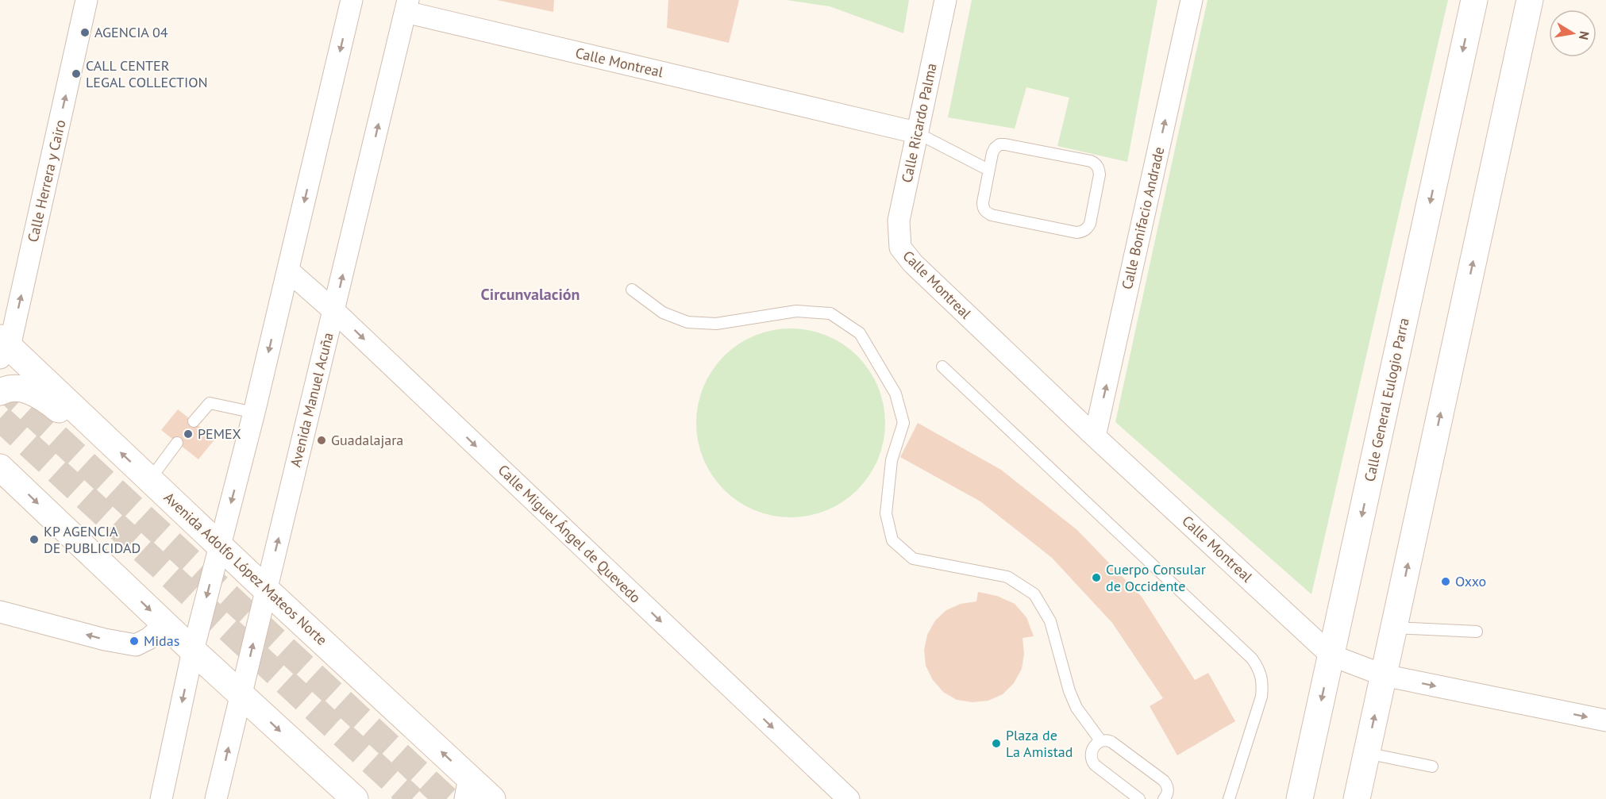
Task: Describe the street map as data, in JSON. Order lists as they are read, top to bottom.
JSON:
{
  "streets": {
    "street": [
      "Calle Montreal",
      "Calle Ricardo Palma",
      "Calle Herrera y Cairo",
      "Calle Bonifacio Andrade",
      "Avenida Manuel Acuña",
      "Calle General Eulogio Parra",
      "Calle Miguel Ángel de Quevedo",
      "Avenida Adolfo López Mateos Norte"
    ]
  },
  "crossings": [
    ["Calle Montreal", "Calle Ricardo Palma"],
    ["Calle Montreal", "Calle Bonifacio Andrade"],
    ["Calle Montreal", "Avenida Manuel Acuña"],
    ["Calle Montreal", "Calle General Eulogio Parra"],
    ["Calle Herrera y Cairo", "Avenida Adolfo López Mateos Norte"],
    ["Avenida Manuel Acuña", "Calle Miguel Ángel de Quevedo"],
    ["Avenida Manuel Acuña", "Avenida Adolfo López Mateos Norte"]
  ],
  "one_way": ["Calle Herrera y Cairo", "Calle Bonifacio Andrade", "Calle Miguel Ángel de Quevedo"],
  "districts": ["Circunvalación"],
  "places": [
    "AGENCIA 04",
    "CALL CENTER LEGAL COLLECTION",
    "PEMEX",
    "Guadalajara",
    "KP AGENCIA DE PUBLICIDAD",
    "Cuerpo Consular de Occidente",
    "Oxxo",
    "Midas",
    "Plaza de La Amistad"
  ],
  "north": "right"
}
